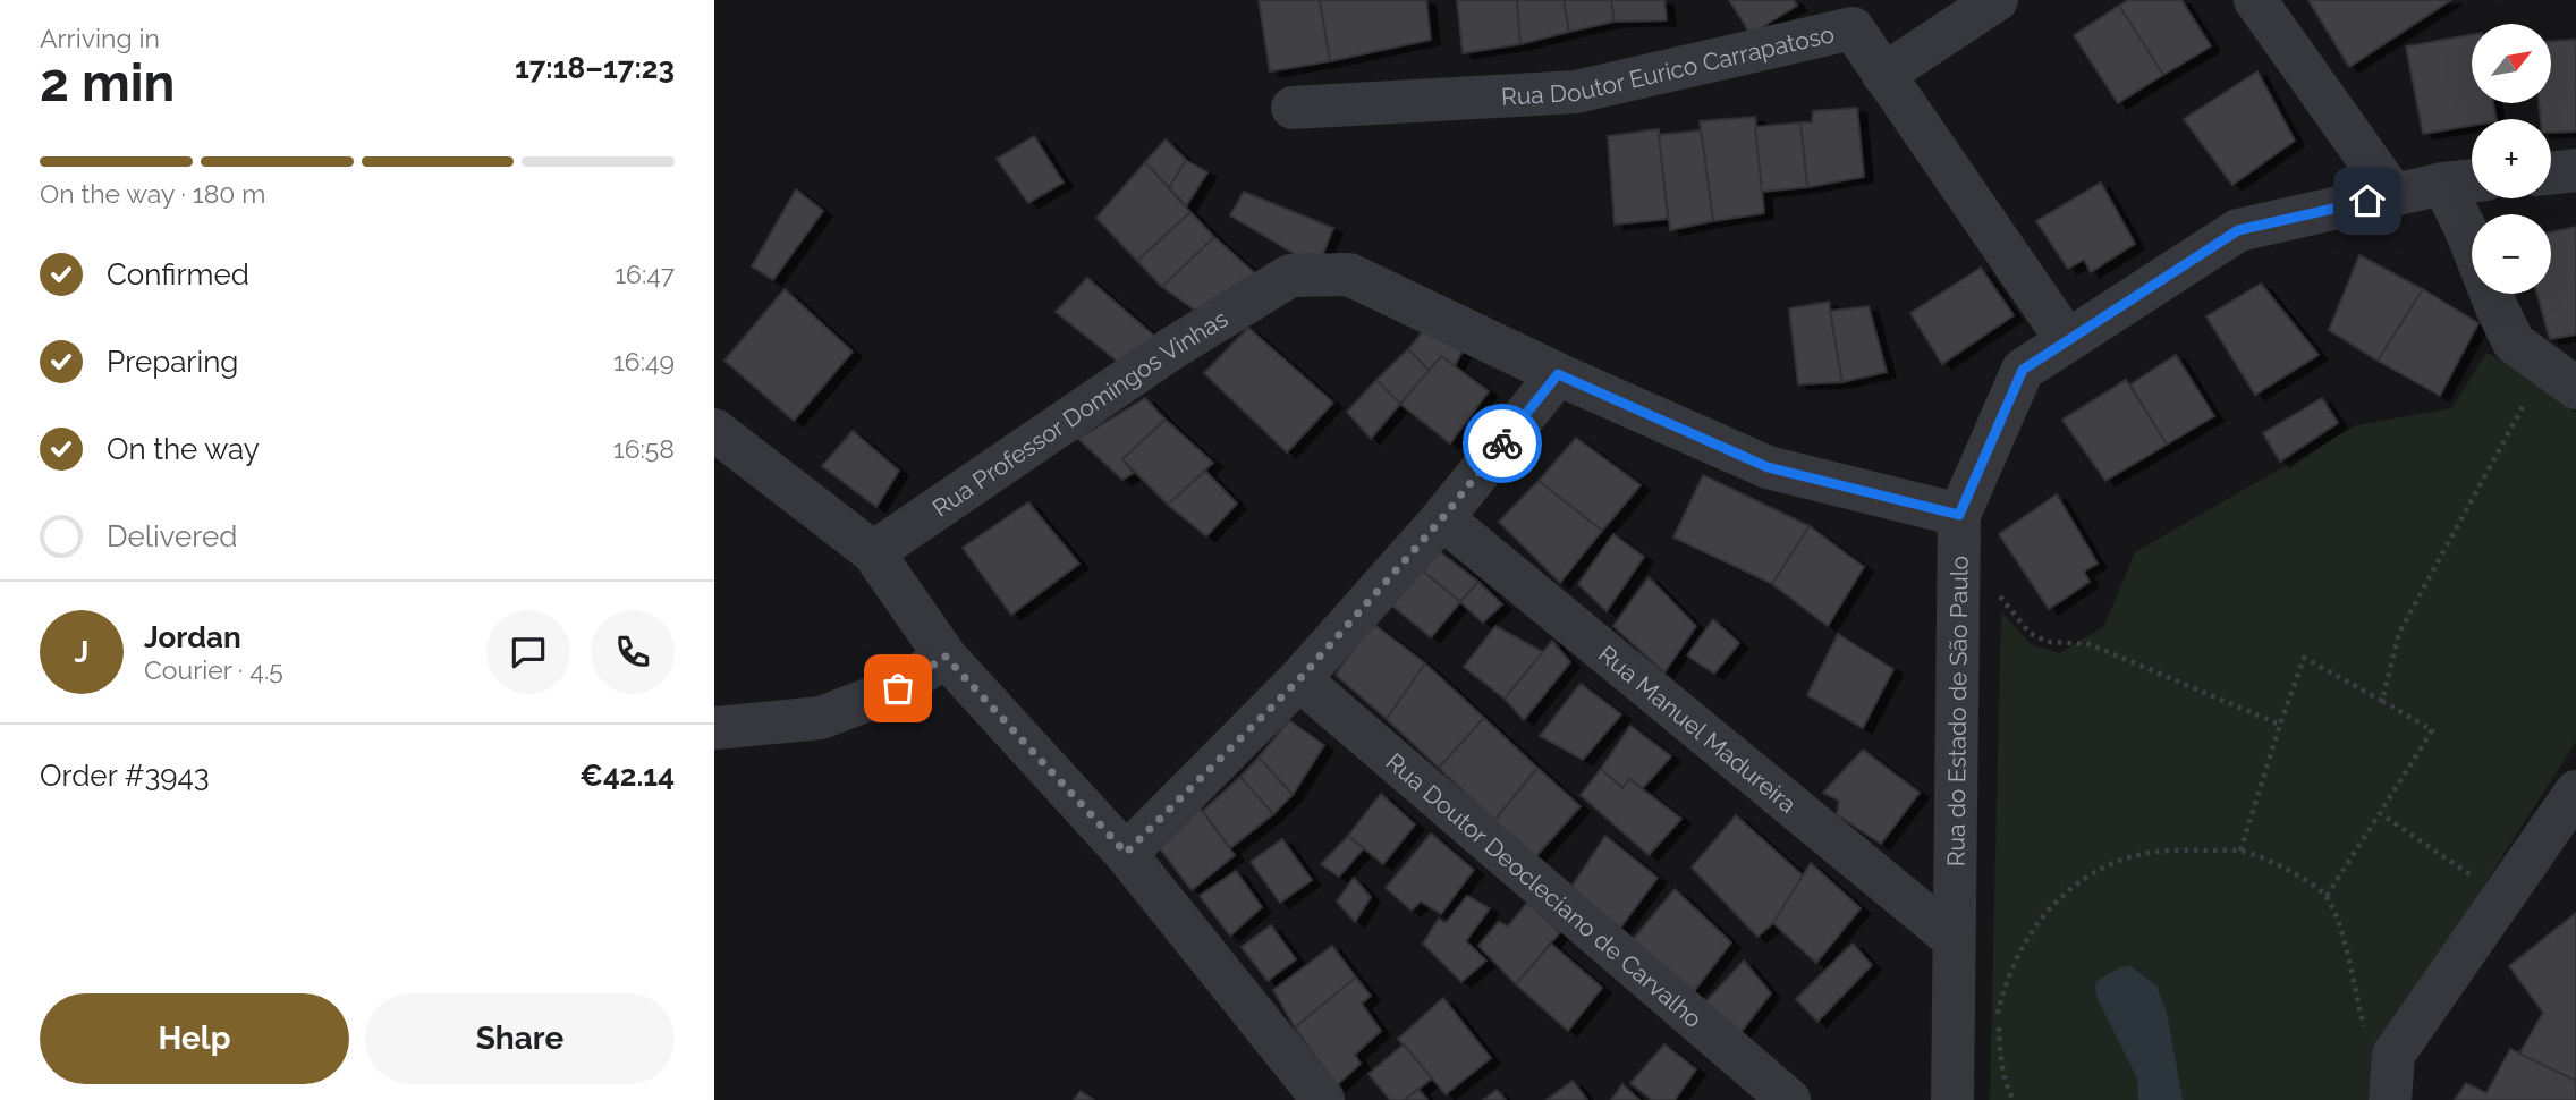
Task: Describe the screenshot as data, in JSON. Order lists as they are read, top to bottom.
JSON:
{
  "streets": {
    "street": [
      "Rua Doutor Eurico Carrapatoso",
      "Rua Professor Domingos Vinhas",
      "Rua do Estado de São Paulo",
      "Rua Manuel Madureira",
      "Rua Doutor Deocleciano de Carvalho"
    ]
  },
  "crossings": [
    ["Rua do Estado de São Paulo", "Rua Manuel Madureira"]
  ],
  "north": "top right",
  "page": {
    "heading": ["2 min", "Arriving in", "17:18–17:23"],
    "panel": [
      "Jordan",
      "Courier · 4.5",
      "Order #3943",
      "€42.14"
    ],
    "map_buttons": ["+", "−"],
    "bar": "On the way · 180 m",
    "list": [
      ["Confirmed", "16:47"],
      ["Preparing", "16:49"],
      ["On the way", "16:58"],
      "Delivered"
    ],
    "round": "J",
    "buttons": ["Help", "Share"]
  }
}
